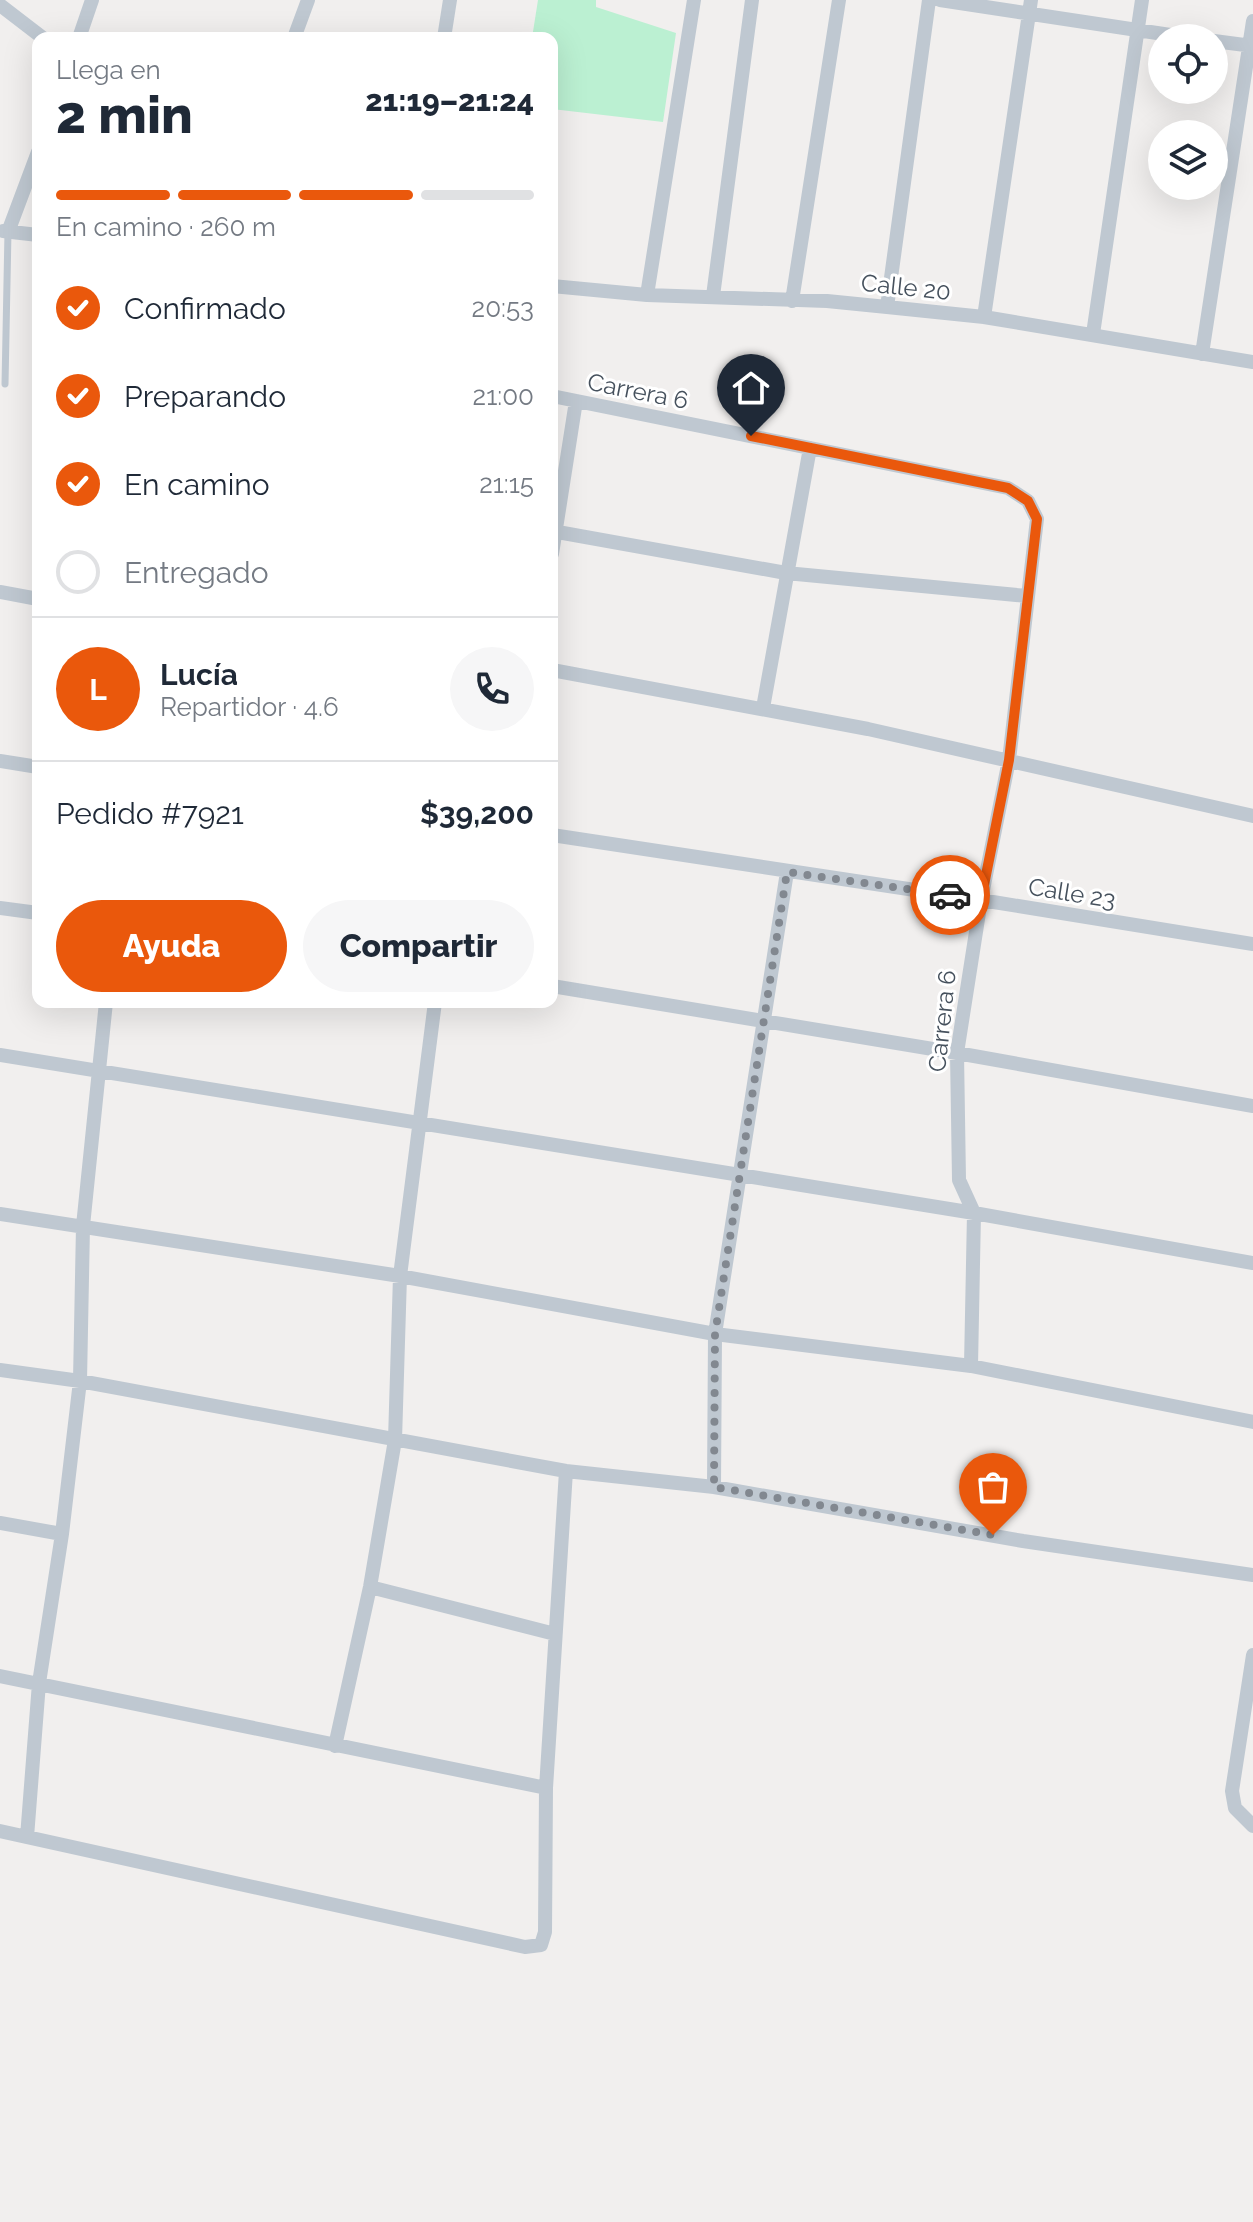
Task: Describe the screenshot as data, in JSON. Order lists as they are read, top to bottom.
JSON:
{
  "streets": {
    "street": ["Calle 20", "Carrera 6", "Calle 23"]
  },
  "crossings": [
    ["Carrera 6", "Calle 23"]
  ],
  "page": {
    "heading": ["2 min", "Llega en", "21:19–21:24"],
    "panel": [
      "Lucía",
      "Repartidor · 4.6",
      "Pedido #7921",
      "$39,200"
    ],
    "bar": "En camino · 260 m",
    "list": [
      ["Confirmado", "20:53"],
      ["Preparando", "21:00"],
      ["En camino", "21:15"],
      "Entregado"
    ],
    "round": "L",
    "buttons": ["Ayuda", "Compartir"]
  }
}
